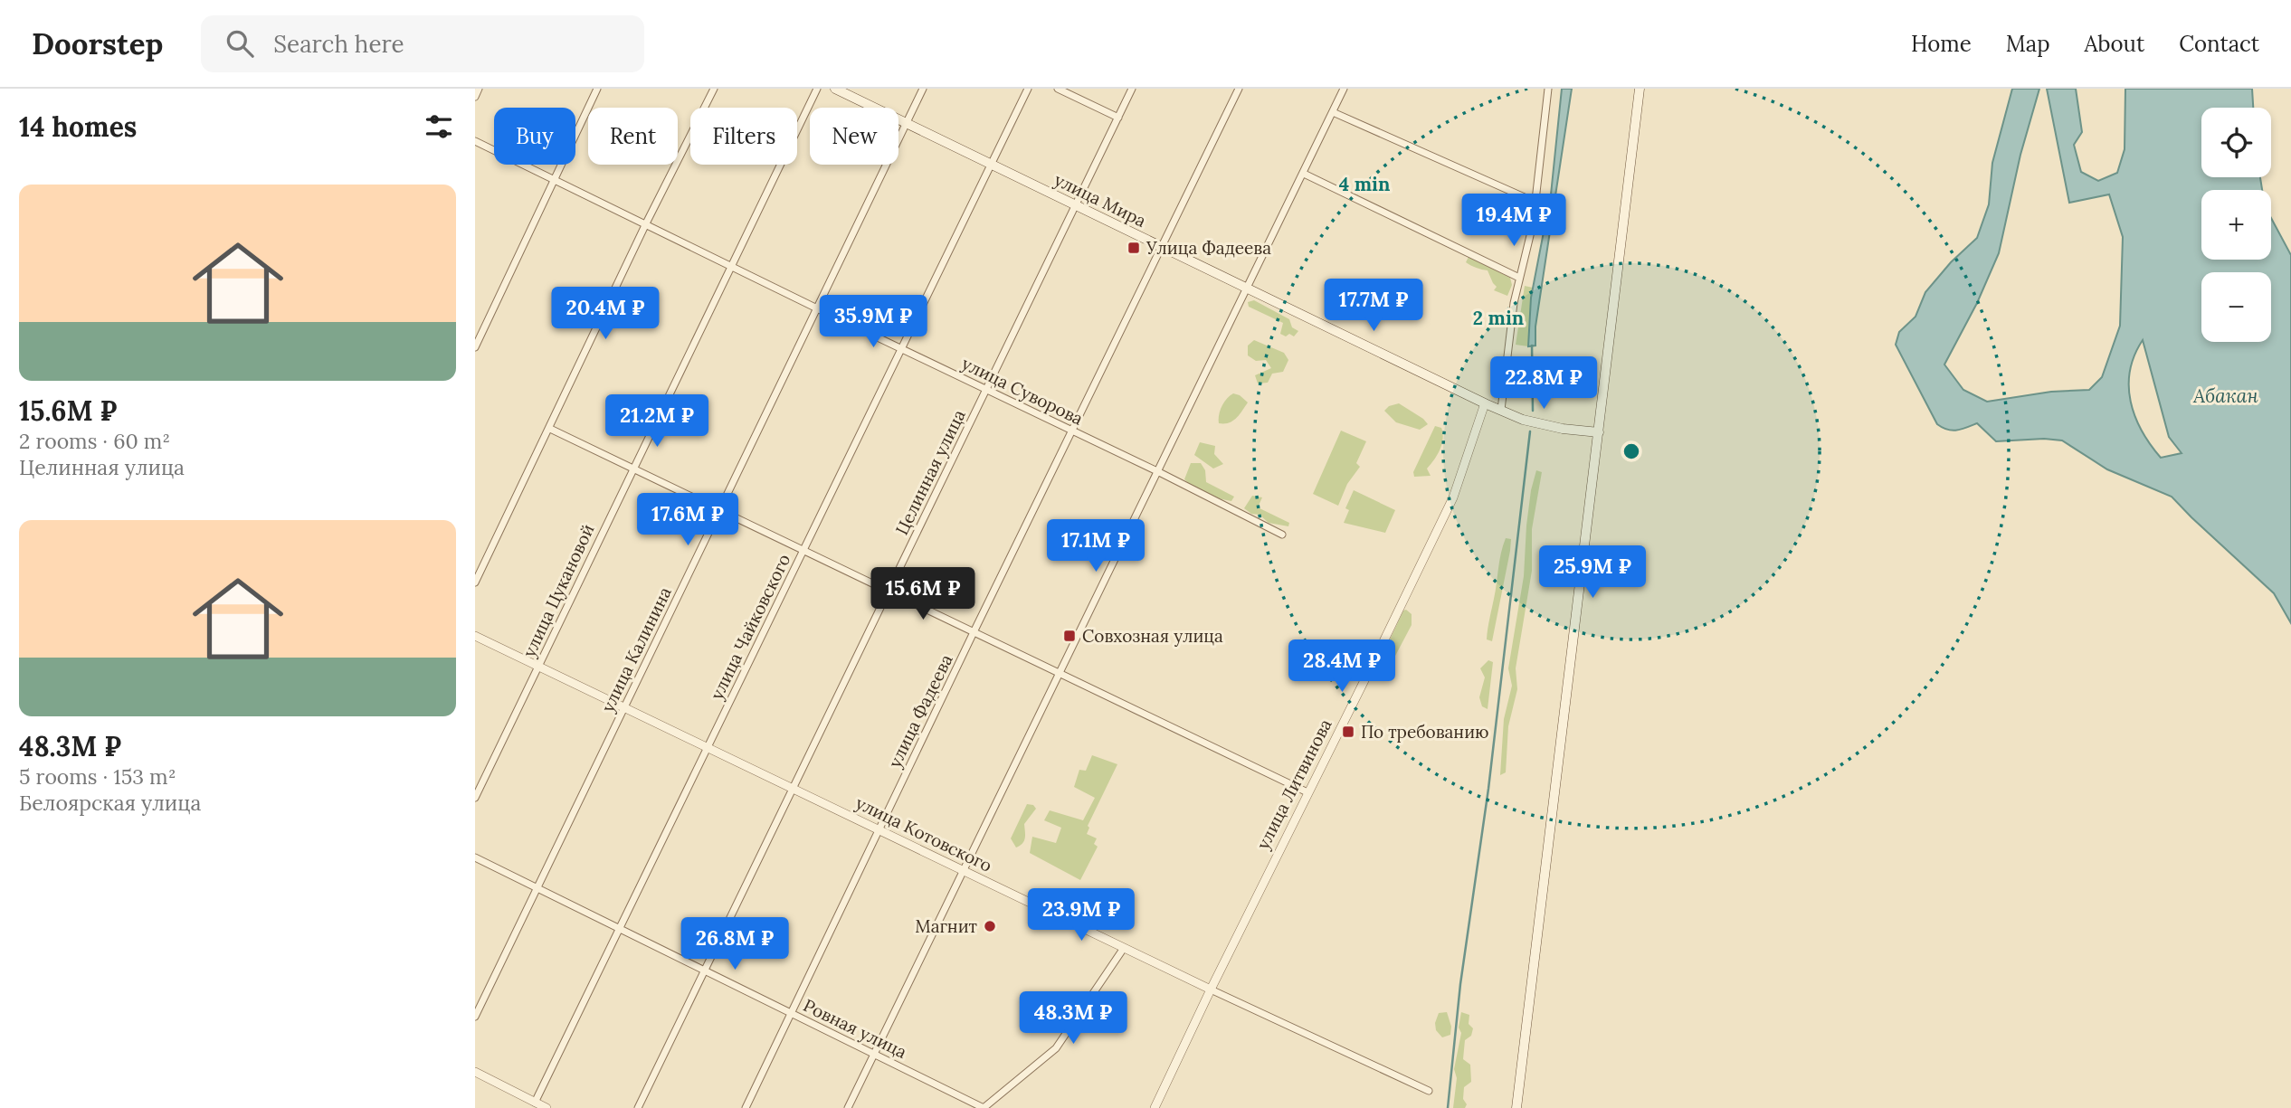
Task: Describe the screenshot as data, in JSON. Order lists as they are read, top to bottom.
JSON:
{
  "streets": {
    "main road": ["улица Мира"],
    "street": [
      "улица Суворова",
      "Целинная улица",
      "улица Цукановой",
      "улица Чайковского",
      "улица Калинина",
      "улица Фадеева",
      "улица Литвинова",
      "улица Котовского",
      "Ровная улица"
    ]
  },
  "crossings": [
    ["улица Мира", "Целинная улица"],
    ["улица Мира", "улица Чайковского"],
    ["улица Мира", "улица Калинина"],
    ["улица Мира", "улица Фадеева"],
    ["улица Мира", "улица Литвинова"],
    ["улица Суворова", "Целинная улица"],
    ["улица Суворова", "улица Цукановой"],
    ["улица Суворова", "улица Чайковского"],
    ["улица Суворова", "улица Калинина"],
    ["улица Суворова", "улица Фадеева"],
    ["Целинная улица", "улица Котовского"],
    ["Целинная улица", "Ровная улица"],
    ["улица Цукановой", "улица Котовского"],
    ["улица Чайковского", "улица Котовского"],
    ["улица Чайковского", "Ровная улица"],
    ["улица Калинина", "улица Котовского"],
    ["улица Калинина", "Ровная улица"],
    ["улица Фадеева", "улица Котовского"],
    ["улица Фадеева", "Ровная улица"],
    ["улица Литвинова", "улица Котовского"]
  ],
  "water": ["Абакан"],
  "places": {
    "transit": ["Улица Фадеева", "Совхозная улица", "По требованию"],
    "other": ["Магнит"]
  },
  "page": {
    "header": "Doorstep",
    "search": "Search here",
    "nav": [
      "Home",
      "Map",
      "About",
      "Contact"
    ],
    "heading": "14 homes",
    "map_buttons": ["+", "−"],
    "chip": [
      "Buy",
      "Rent",
      "Filters",
      "New"
    ],
    "list": [
      {
        "name": "15.6M ₽",
        "note": "2 rooms · 60 m² · Целинная улица"
      },
      {
        "name": "48.3M ₽",
        "note": "5 rooms · 153 m² · Белоярская улица"
      }
    ],
    "price": [
      "19.4M ₽",
      "17.7M ₽",
      "20.4M ₽",
      "35.9M ₽",
      "22.8M ₽",
      "21.2M ₽",
      "17.6M ₽",
      "17.1M ₽",
      "25.9M ₽",
      "15.6M ₽",
      "28.4M ₽",
      "23.9M ₽",
      "26.8M ₽",
      "48.3M ₽"
    ]
  },
  "rings": ["4 min", "2 min"]
}
